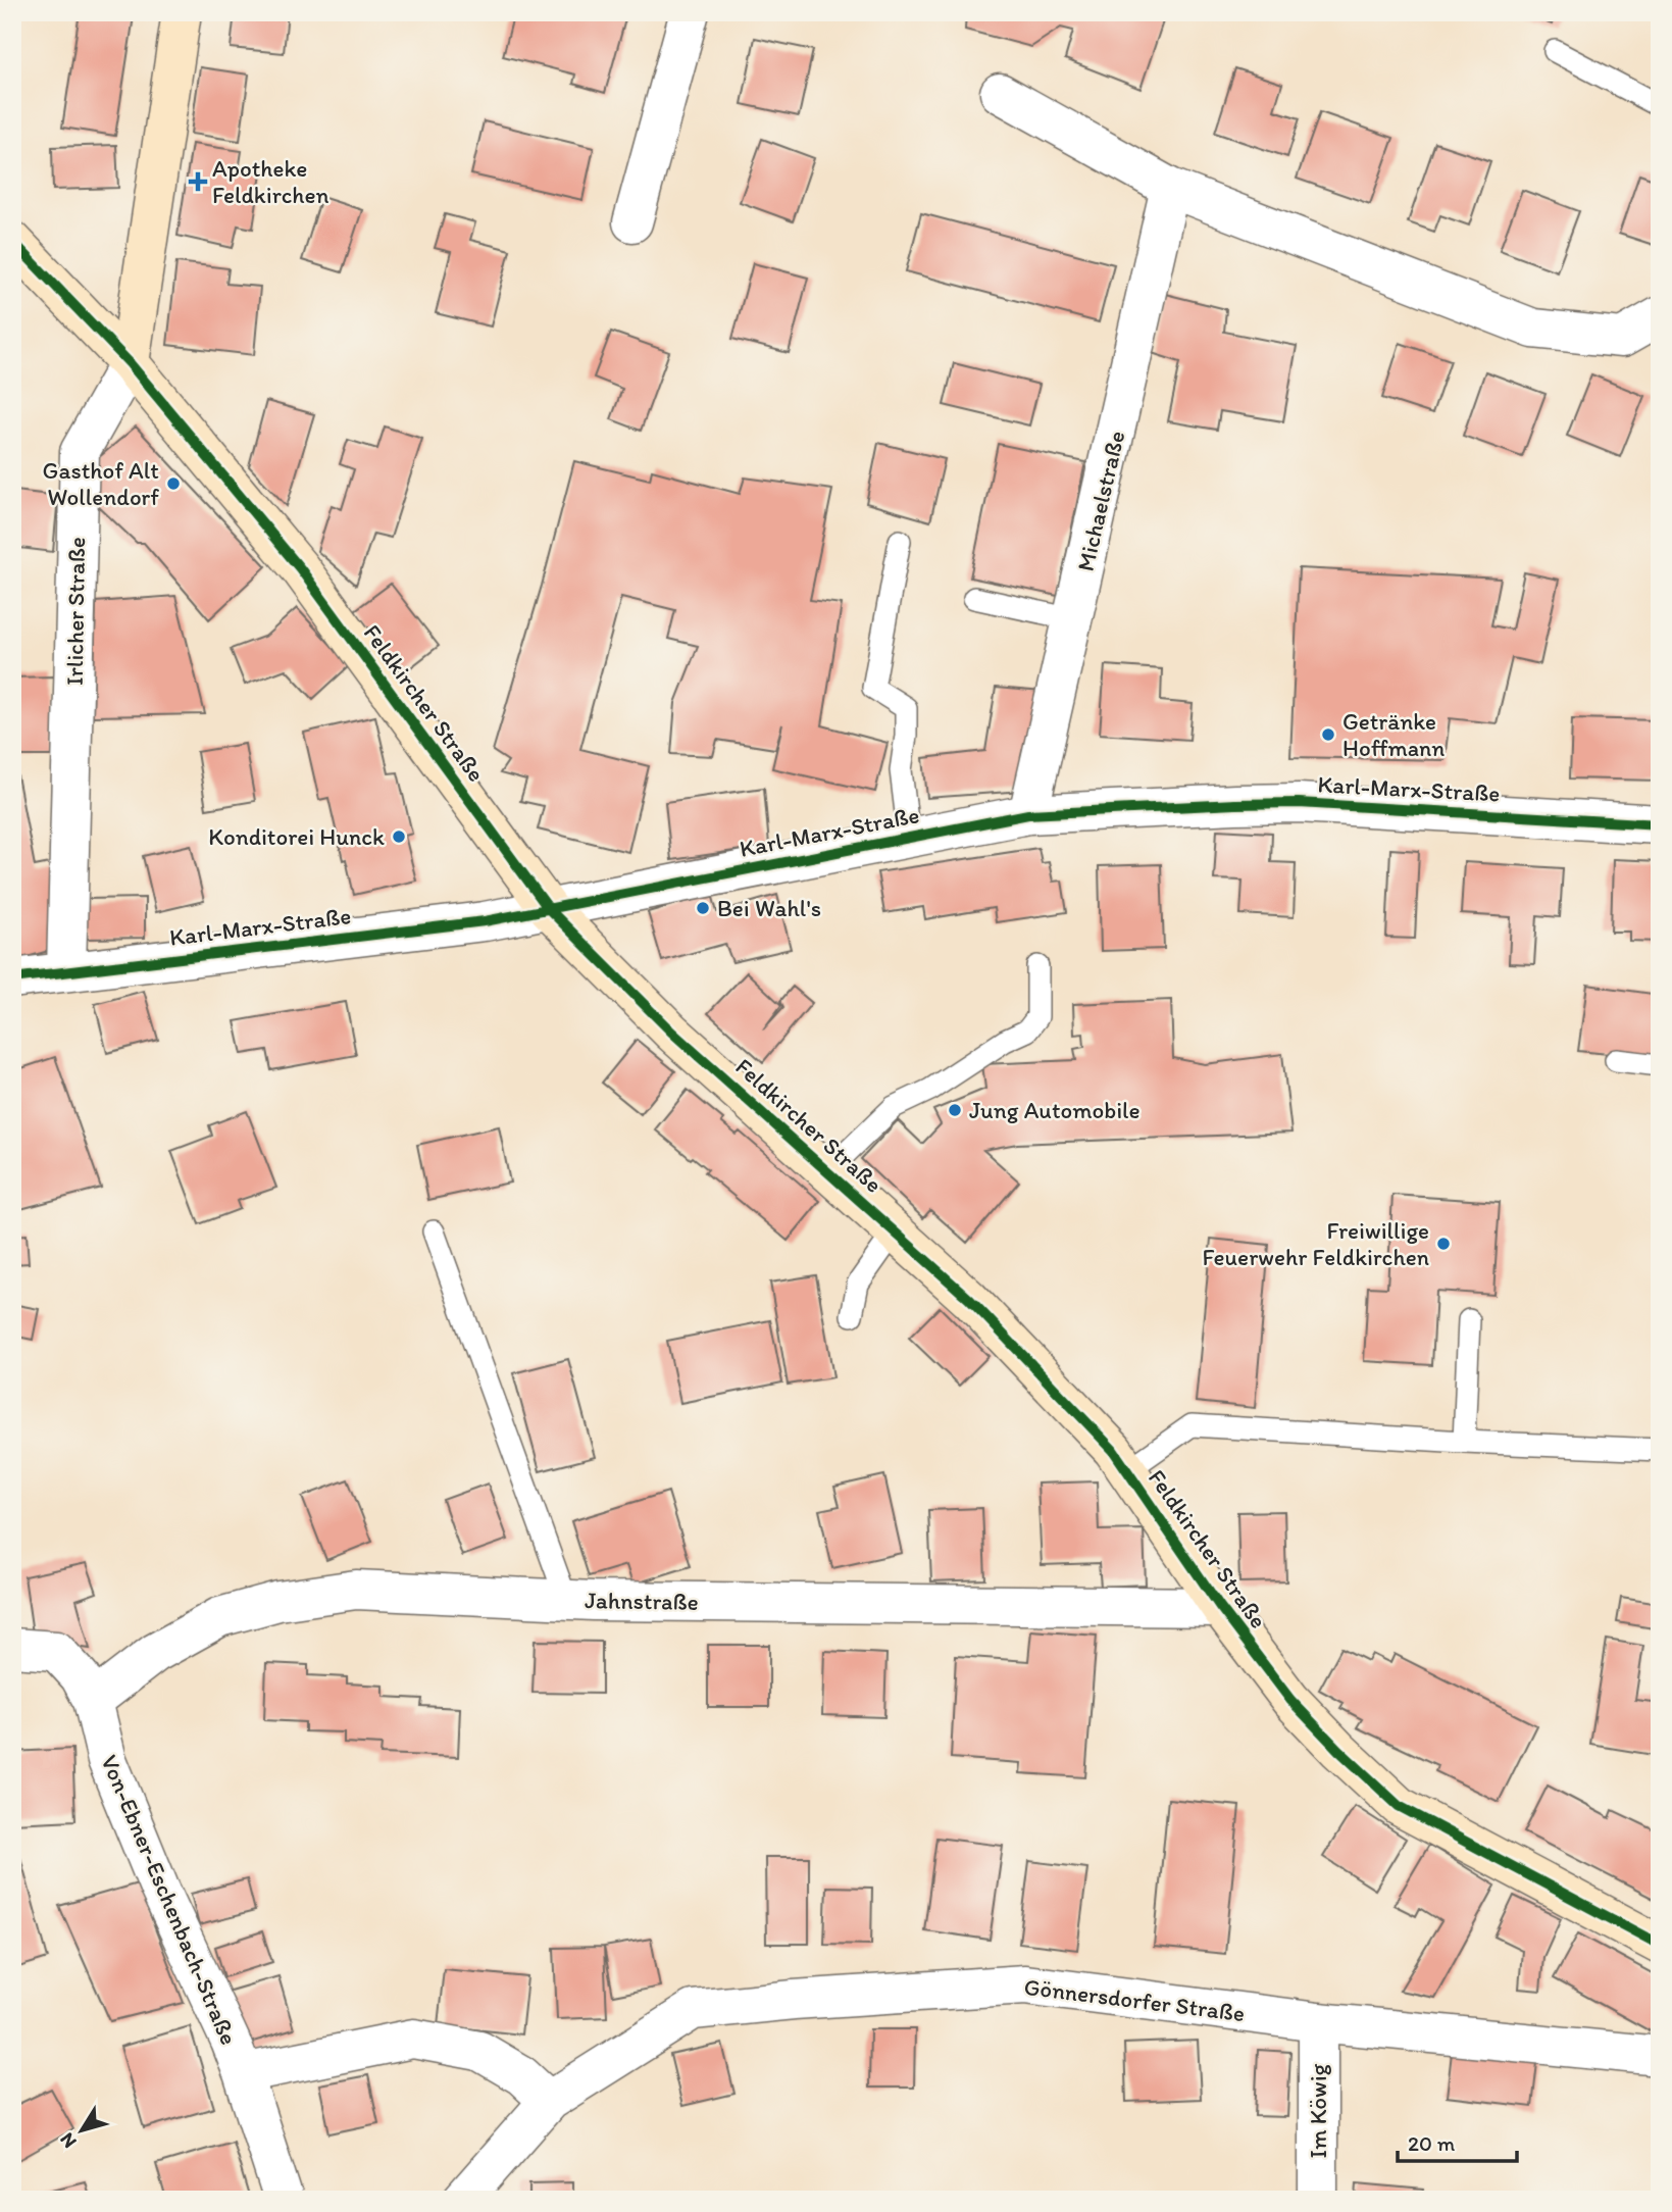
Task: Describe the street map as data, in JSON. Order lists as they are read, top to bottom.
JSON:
{
  "streets": {
    "street": [
      "Michaelstraße",
      "Irlicher Straße",
      "Feldkircher Straße",
      "Karl-Marx-Straße",
      "Jahnstraße",
      "Von-Ebner-Eschenbach-Straße",
      "Gönnersdorfer Straße",
      "Im Köwig"
    ]
  },
  "crossings": [
    ["Michaelstraße", "Karl-Marx-Straße"],
    ["Irlicher Straße", "Feldkircher Straße"],
    ["Irlicher Straße", "Karl-Marx-Straße"],
    ["Feldkircher Straße", "Karl-Marx-Straße"],
    ["Feldkircher Straße", "Jahnstraße"],
    ["Jahnstraße", "Von-Ebner-Eschenbach-Straße"],
    ["Gönnersdorfer Straße", "Im Köwig"]
  ],
  "places": {
    "health": ["Apotheke Feldkirchen"],
    "other": [
      "Gasthof Alt Wollendorf",
      "Getränke Hoffmann",
      "Konditorei Hunck",
      "Bei Wahl's",
      "Jung Automobile",
      "Freiwillige Feuerwehr Feldkirchen"
    ]
  },
  "scale_bar": "20 m",
  "north": "bottom left"
}
